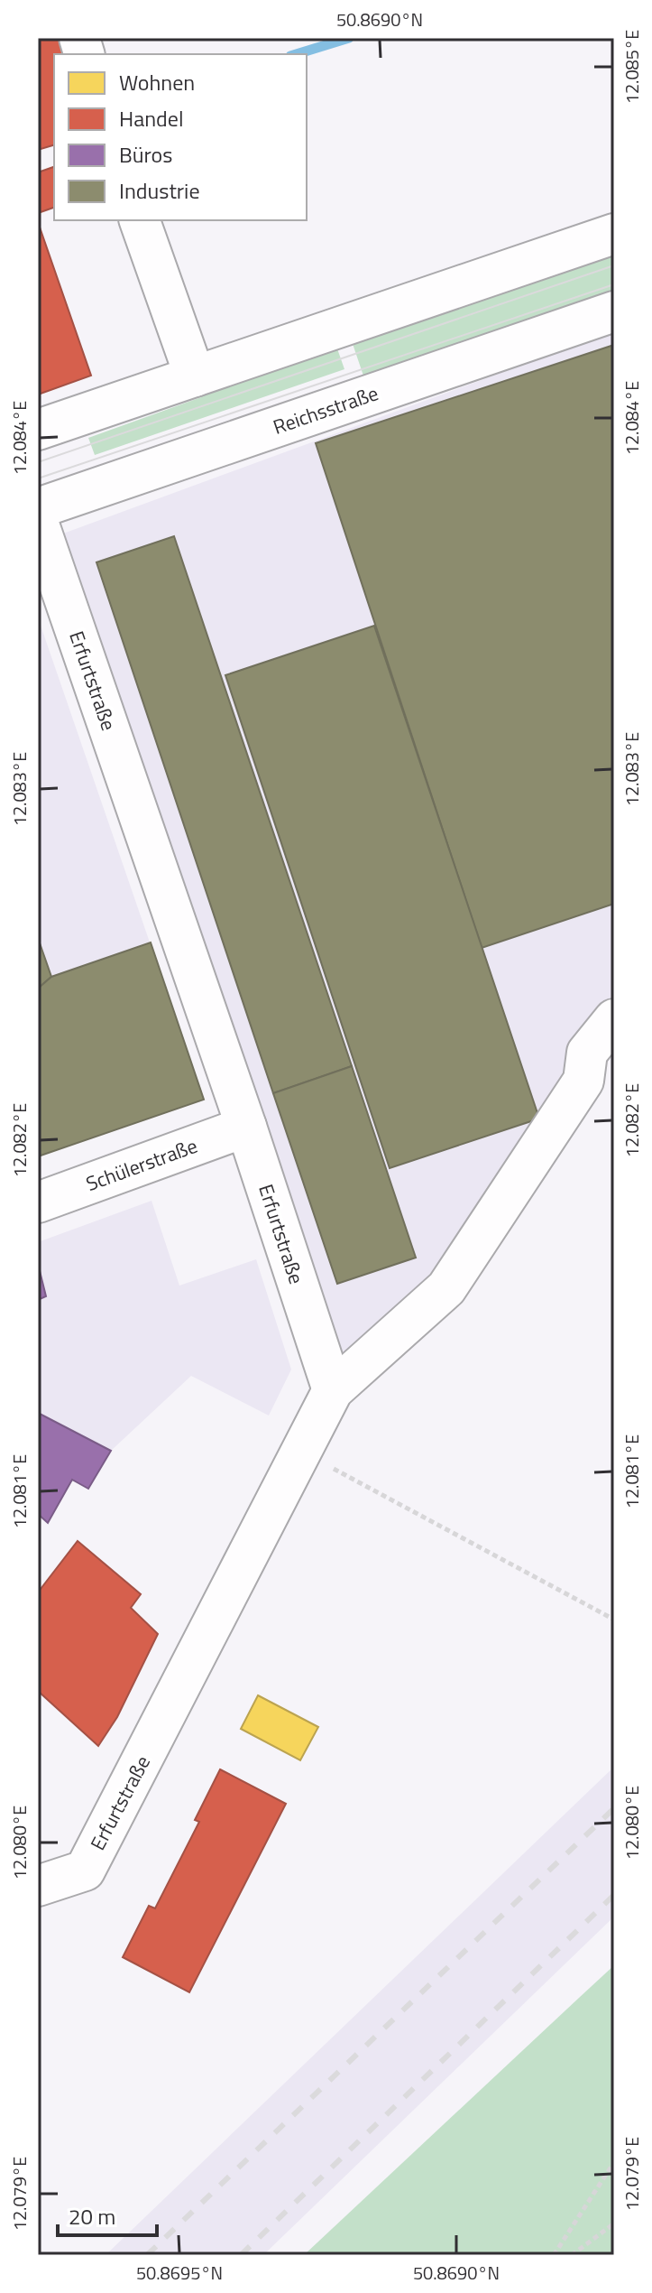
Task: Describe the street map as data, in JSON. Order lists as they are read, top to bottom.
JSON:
{
  "streets": {
    "street": ["Reichsstraße", "Erfurtstraße", "Schülerstraße"]
  },
  "crossings": [
    ["Erfurtstraße", "Schülerstraße"]
  ],
  "legend": [
    "Wohnen",
    "Handel",
    "Büros",
    "Industrie"
  ],
  "scale_bar": "20 m",
  "coordinates": [
    "50.8690°N",
    "12.085°E",
    "12.084°E",
    "12.083°E",
    "12.082°E",
    "12.081°E",
    "12.080°E",
    "12.079°E",
    "50.8695°N"
  ]
}
